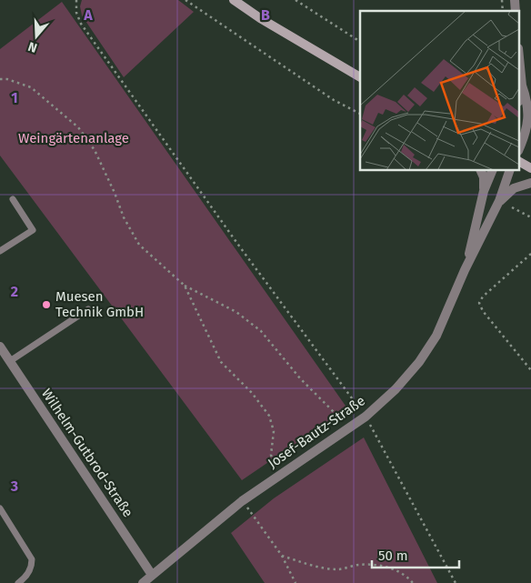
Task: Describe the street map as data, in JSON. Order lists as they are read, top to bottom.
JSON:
{
  "streets": {
    "street": ["Josef-Bautz-Straße", "Wilhelm-Gutbrod-Straße"]
  },
  "crossings": [
    ["Josef-Bautz-Straße", "Wilhelm-Gutbrod-Straße"]
  ],
  "parks": ["Weingärtenanlage"],
  "places": ["Muesen Technik GmbH"],
  "scale_bar": "50 m",
  "north": "bottom",
  "grid": {
    "columns": ["A", "B"],
    "rows": ["1", "2", "3"]
  }
}
